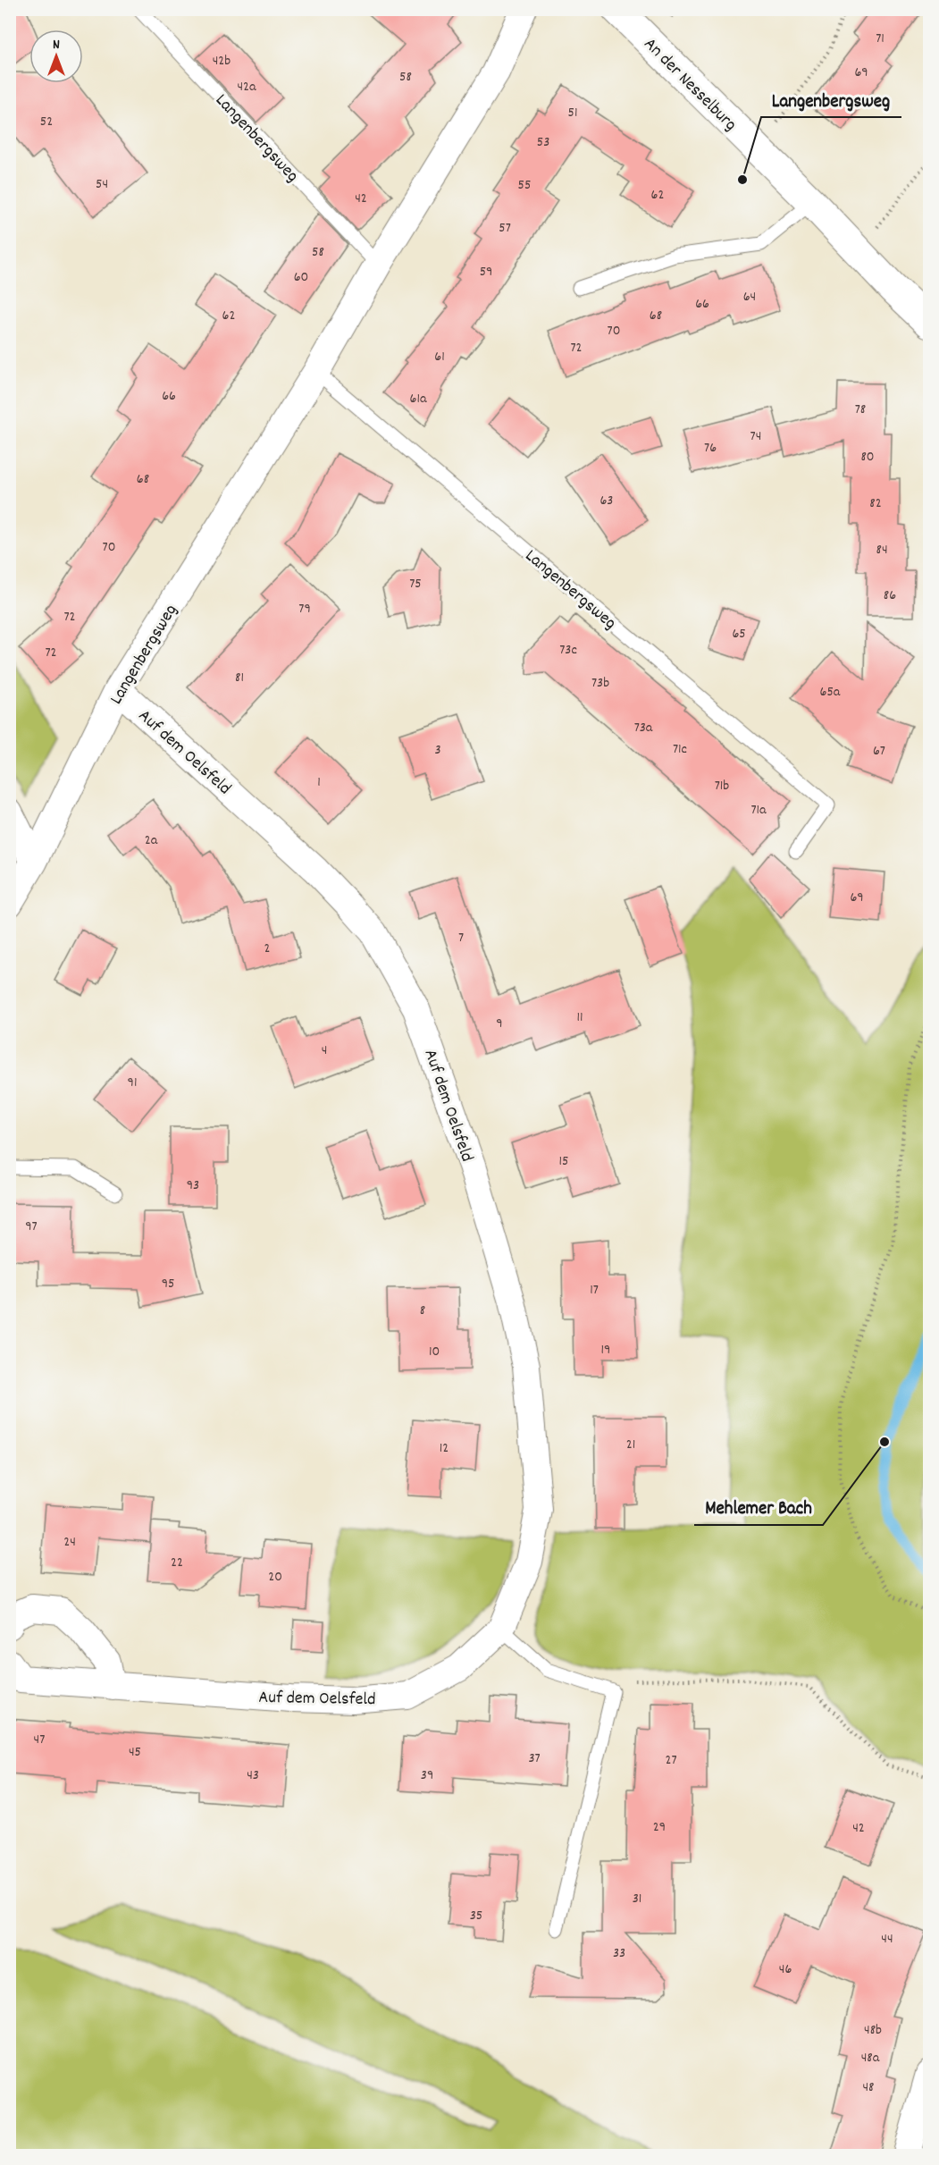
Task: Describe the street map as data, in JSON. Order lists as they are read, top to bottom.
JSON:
{
  "streets": {
    "street": ["An der Nesselburg", "Langenbergsweg", "Auf dem Oelsfeld"]
  },
  "crossings": [
    ["Langenbergsweg", "Auf dem Oelsfeld"]
  ],
  "places": ["Langenbergsweg", "Mehlemer Bach"],
  "house_numbers": [
    "71",
    "42b",
    "69",
    "58",
    "42a",
    "51",
    "52",
    "53",
    "54",
    "55",
    "62",
    "42",
    "57",
    "58",
    "59",
    "60",
    "64",
    "66",
    "62",
    "68",
    "70",
    "72",
    "61",
    "66",
    "61a",
    "78",
    "74",
    "76",
    "80",
    "68",
    "63",
    "82",
    "70",
    "84",
    "75",
    "86",
    "79",
    "72",
    "65",
    "73c",
    "72",
    "81",
    "73b",
    "65a",
    "73a",
    "71c",
    "3",
    "67",
    "1",
    "71b",
    "71a",
    "2a",
    "69",
    "7",
    "2",
    "11",
    "9",
    "4",
    "91",
    "15",
    "93",
    "97",
    "95",
    "17",
    "8",
    "19",
    "10",
    "21",
    "12",
    "24",
    "22",
    "20",
    "47",
    "45",
    "37",
    "27",
    "43",
    "39",
    "29",
    "42",
    "31",
    "35",
    "44",
    "33",
    "46",
    "48b",
    "48a",
    "48"
  ],
  "north": "top"
}
